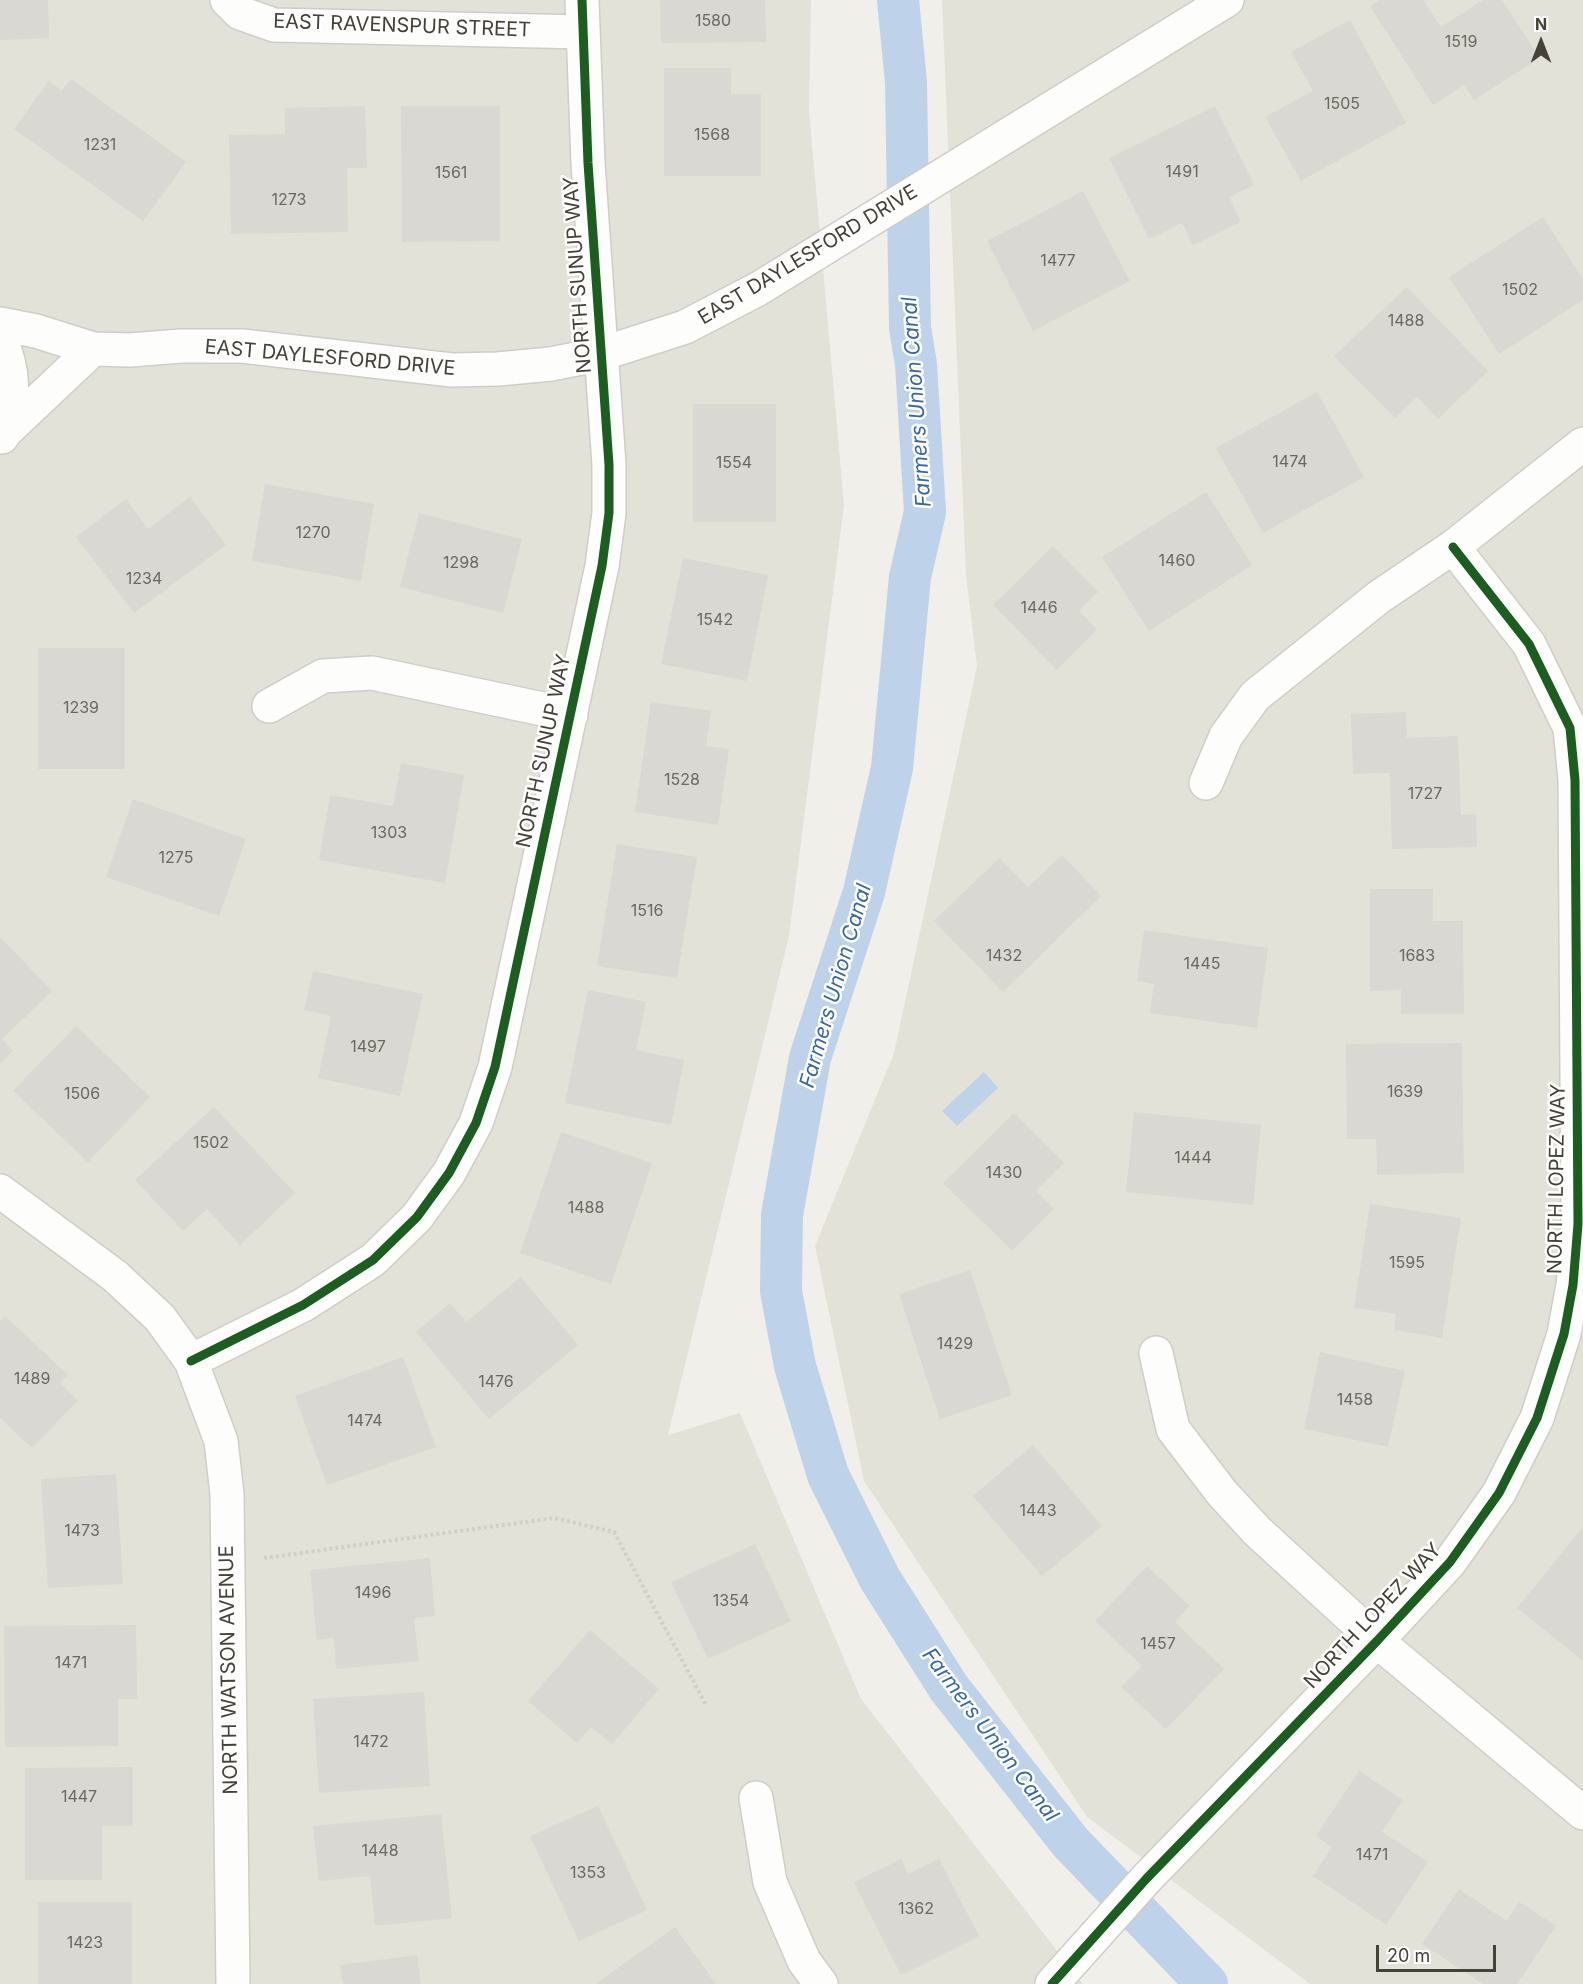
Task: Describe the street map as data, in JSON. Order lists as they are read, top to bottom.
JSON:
{
  "streets": {
    "street": [
      "EAST RAVENSPUR STREET",
      "EAST DAYLESFORD DRIVE",
      "NORTH SUNUP WAY",
      "NORTH LOPEZ WAY",
      "NORTH WATSON AVENUE"
    ]
  },
  "crossings": [
    ["EAST RAVENSPUR STREET", "NORTH SUNUP WAY"],
    ["EAST DAYLESFORD DRIVE", "NORTH SUNUP WAY"],
    ["NORTH SUNUP WAY", "NORTH WATSON AVENUE"]
  ],
  "water": ["Farmers Union Canal"],
  "house_numbers": [
    "1580",
    "1519",
    "1505",
    "1568",
    "1231",
    "1491",
    "1561",
    "1273",
    "1477",
    "1502",
    "1488",
    "1474",
    "1554",
    "1270",
    "1460",
    "1298",
    "1234",
    "1446",
    "1542",
    "1239",
    "1528",
    "1727",
    "1303",
    "1275",
    "1516",
    "1432",
    "1683",
    "1445",
    "1497",
    "1639",
    "1506",
    "1502",
    "1444",
    "1430",
    "1488",
    "1595",
    "1429",
    "1489",
    "1476",
    "1458",
    "1474",
    "1443",
    "1473",
    "1496",
    "1354",
    "1457",
    "1471",
    "1472",
    "1447",
    "1448",
    "1471",
    "1353",
    "1362",
    "1423"
  ],
  "scale_bar": "20 m",
  "north": "top"
}
